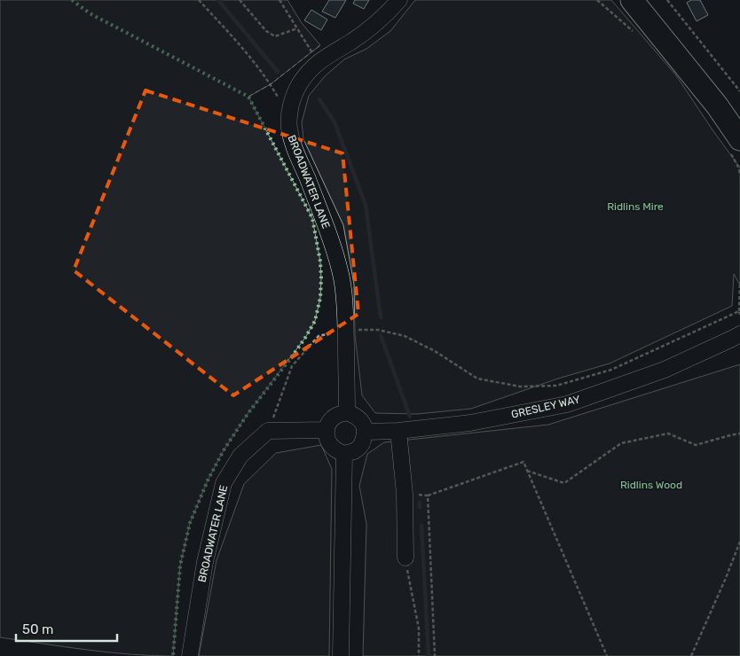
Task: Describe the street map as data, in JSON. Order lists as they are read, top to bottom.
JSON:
{
  "streets": {
    "street": ["BROADWATER LANE", "GRESLEY WAY"]
  },
  "crossings": [
    ["BROADWATER LANE", "GRESLEY WAY"]
  ],
  "parks": ["Ridlins Mire", "Ridlins Wood"],
  "scale_bar": "50 m"
}
